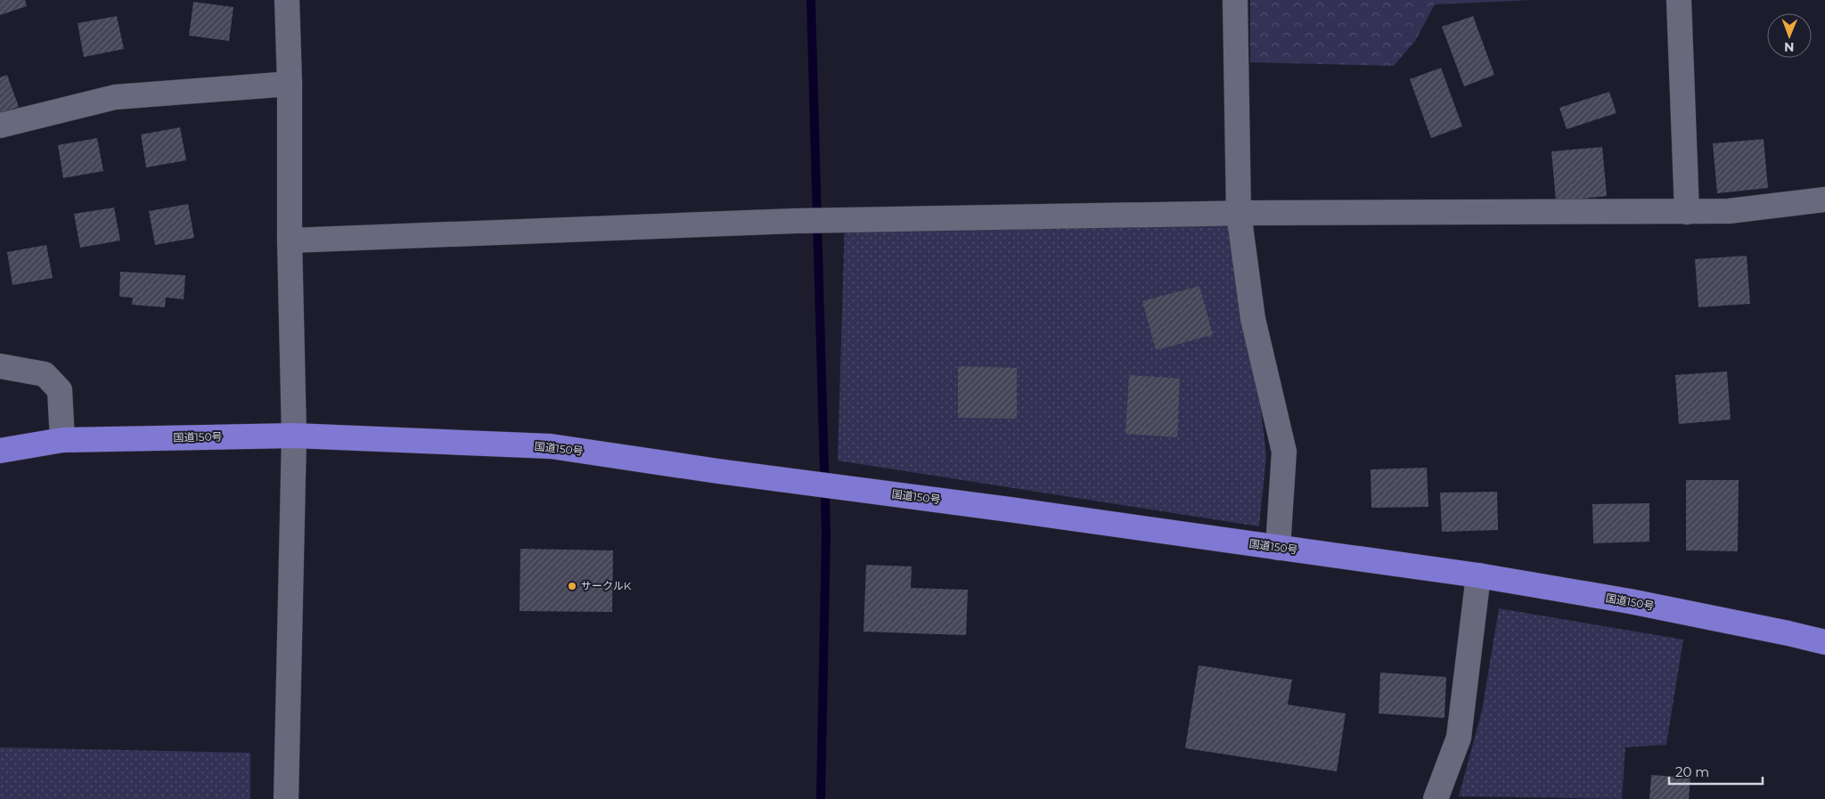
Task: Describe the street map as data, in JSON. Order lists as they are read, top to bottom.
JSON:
{
  "streets": {
    "highway": ["国道150号"]
  },
  "places": ["サークルK"],
  "scale_bar": "20 m",
  "north": "bottom"
}
